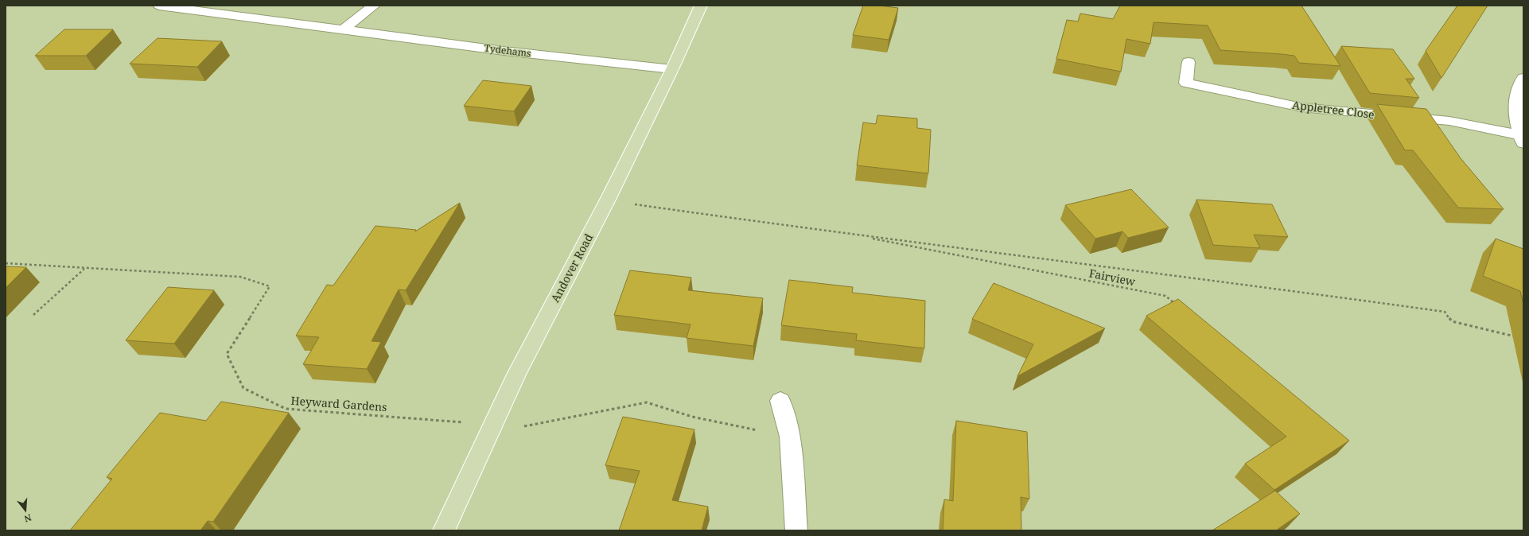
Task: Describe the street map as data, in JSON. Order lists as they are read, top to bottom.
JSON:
{
  "streets": {
    "main road": ["Andover Road"],
    "street": ["Tydehams", "Appletree Close"],
    "path": ["Fairview", "Heyward Gardens"]
  },
  "crossings": [
    ["Tydehams", "Andover Road"],
    ["Andover Road", "Heyward Gardens"]
  ],
  "north": "bottom"
}
